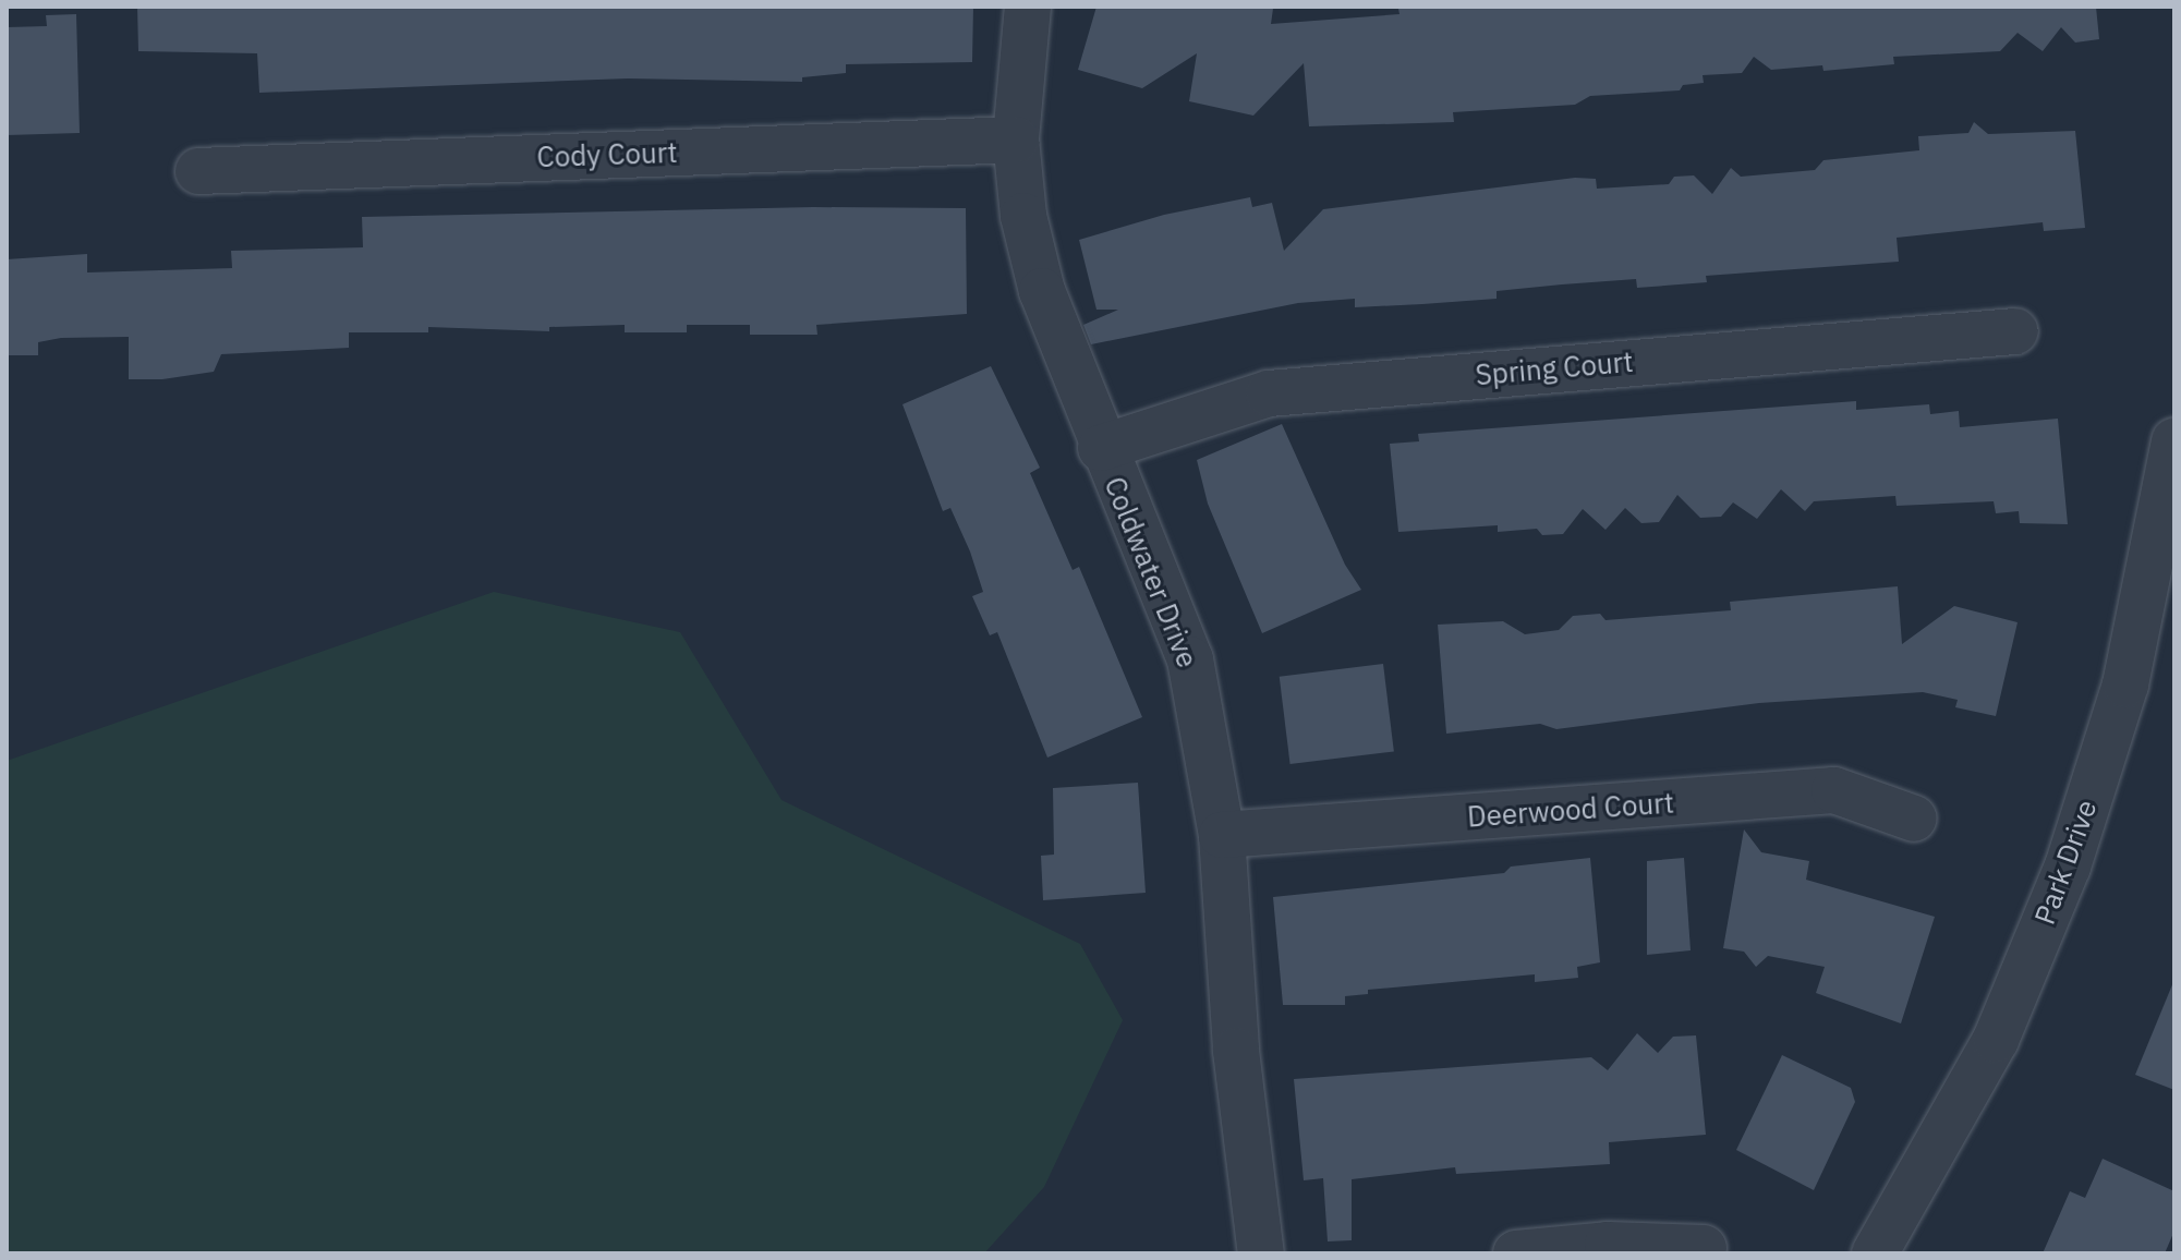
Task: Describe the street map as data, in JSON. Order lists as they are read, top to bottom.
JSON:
{
  "streets": {
    "street": [
      "Cody Court",
      "Spring Court",
      "Coldwater Drive",
      "Deerwood Court",
      "Park Drive"
    ]
  },
  "crossings": [
    ["Cody Court", "Coldwater Drive"],
    ["Spring Court", "Coldwater Drive"],
    ["Coldwater Drive", "Deerwood Court"]
  ]
}
